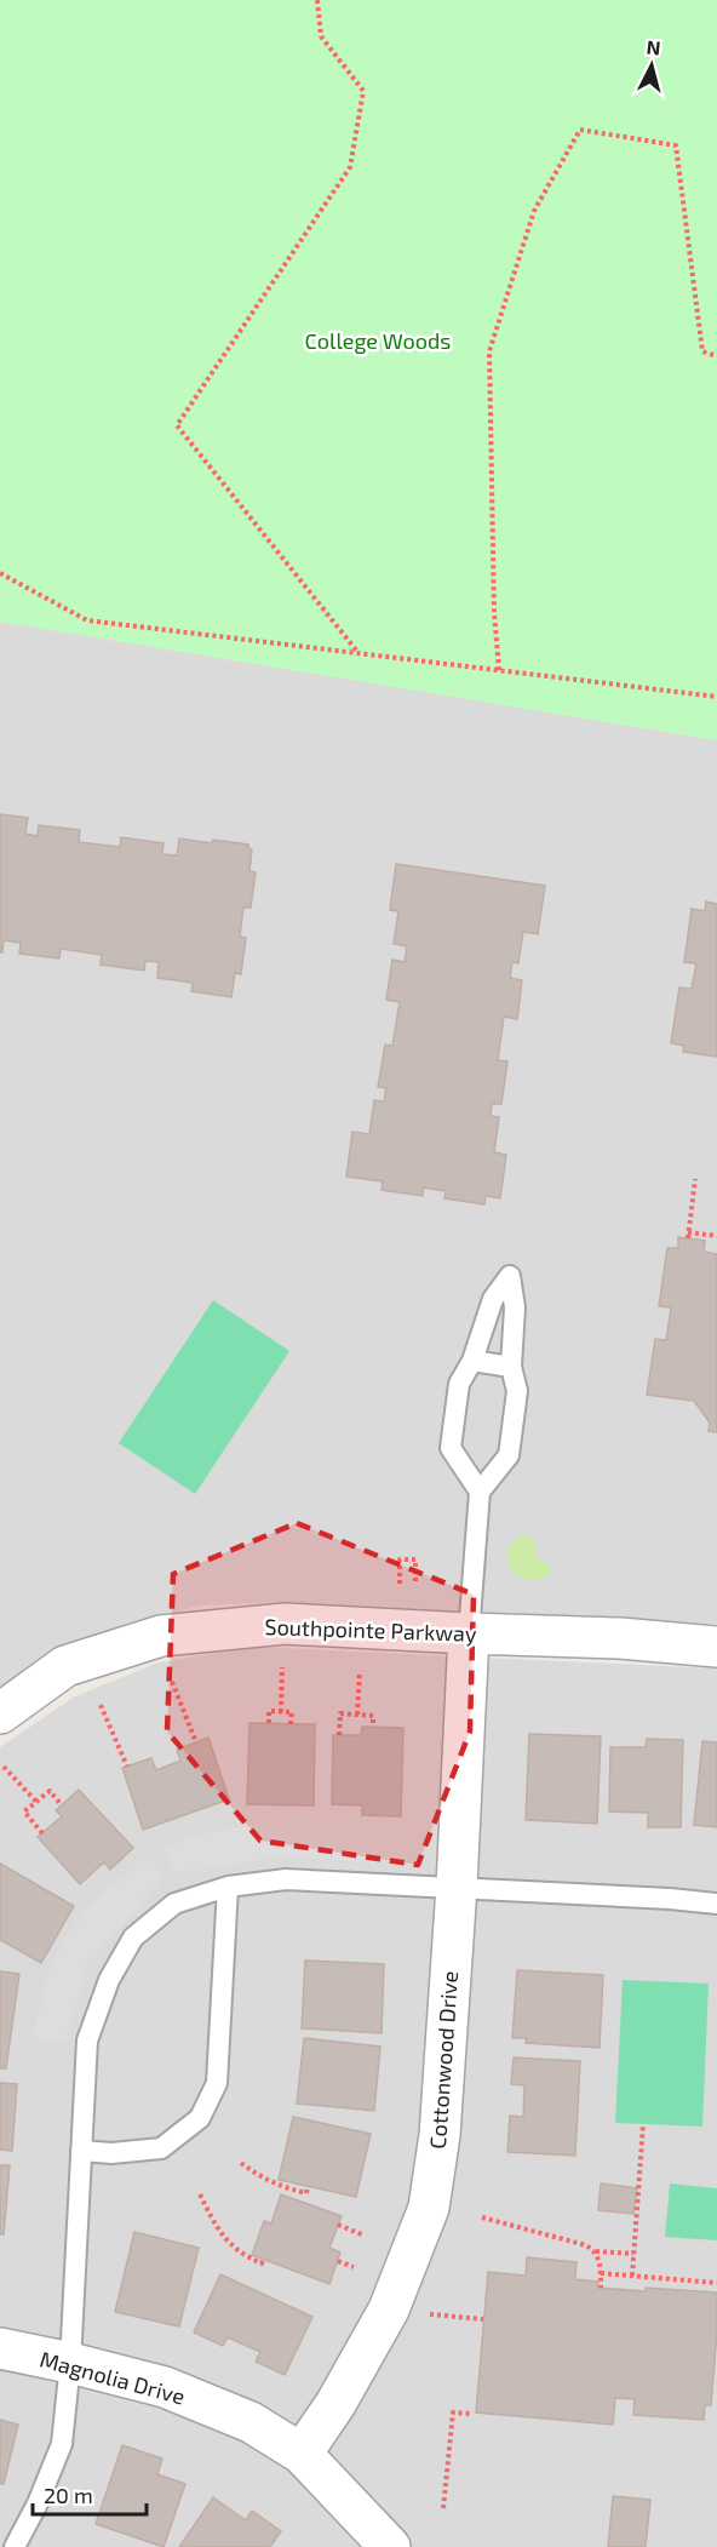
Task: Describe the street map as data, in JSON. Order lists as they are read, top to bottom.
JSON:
{
  "streets": {
    "street": ["Southpointe Parkway", "Cottonwood Drive", "Magnolia Drive"]
  },
  "crossings": [
    ["Southpointe Parkway", "Cottonwood Drive"],
    ["Cottonwood Drive", "Magnolia Drive"]
  ],
  "parks": ["College Woods"],
  "scale_bar": "20 m",
  "north": "top"
}
